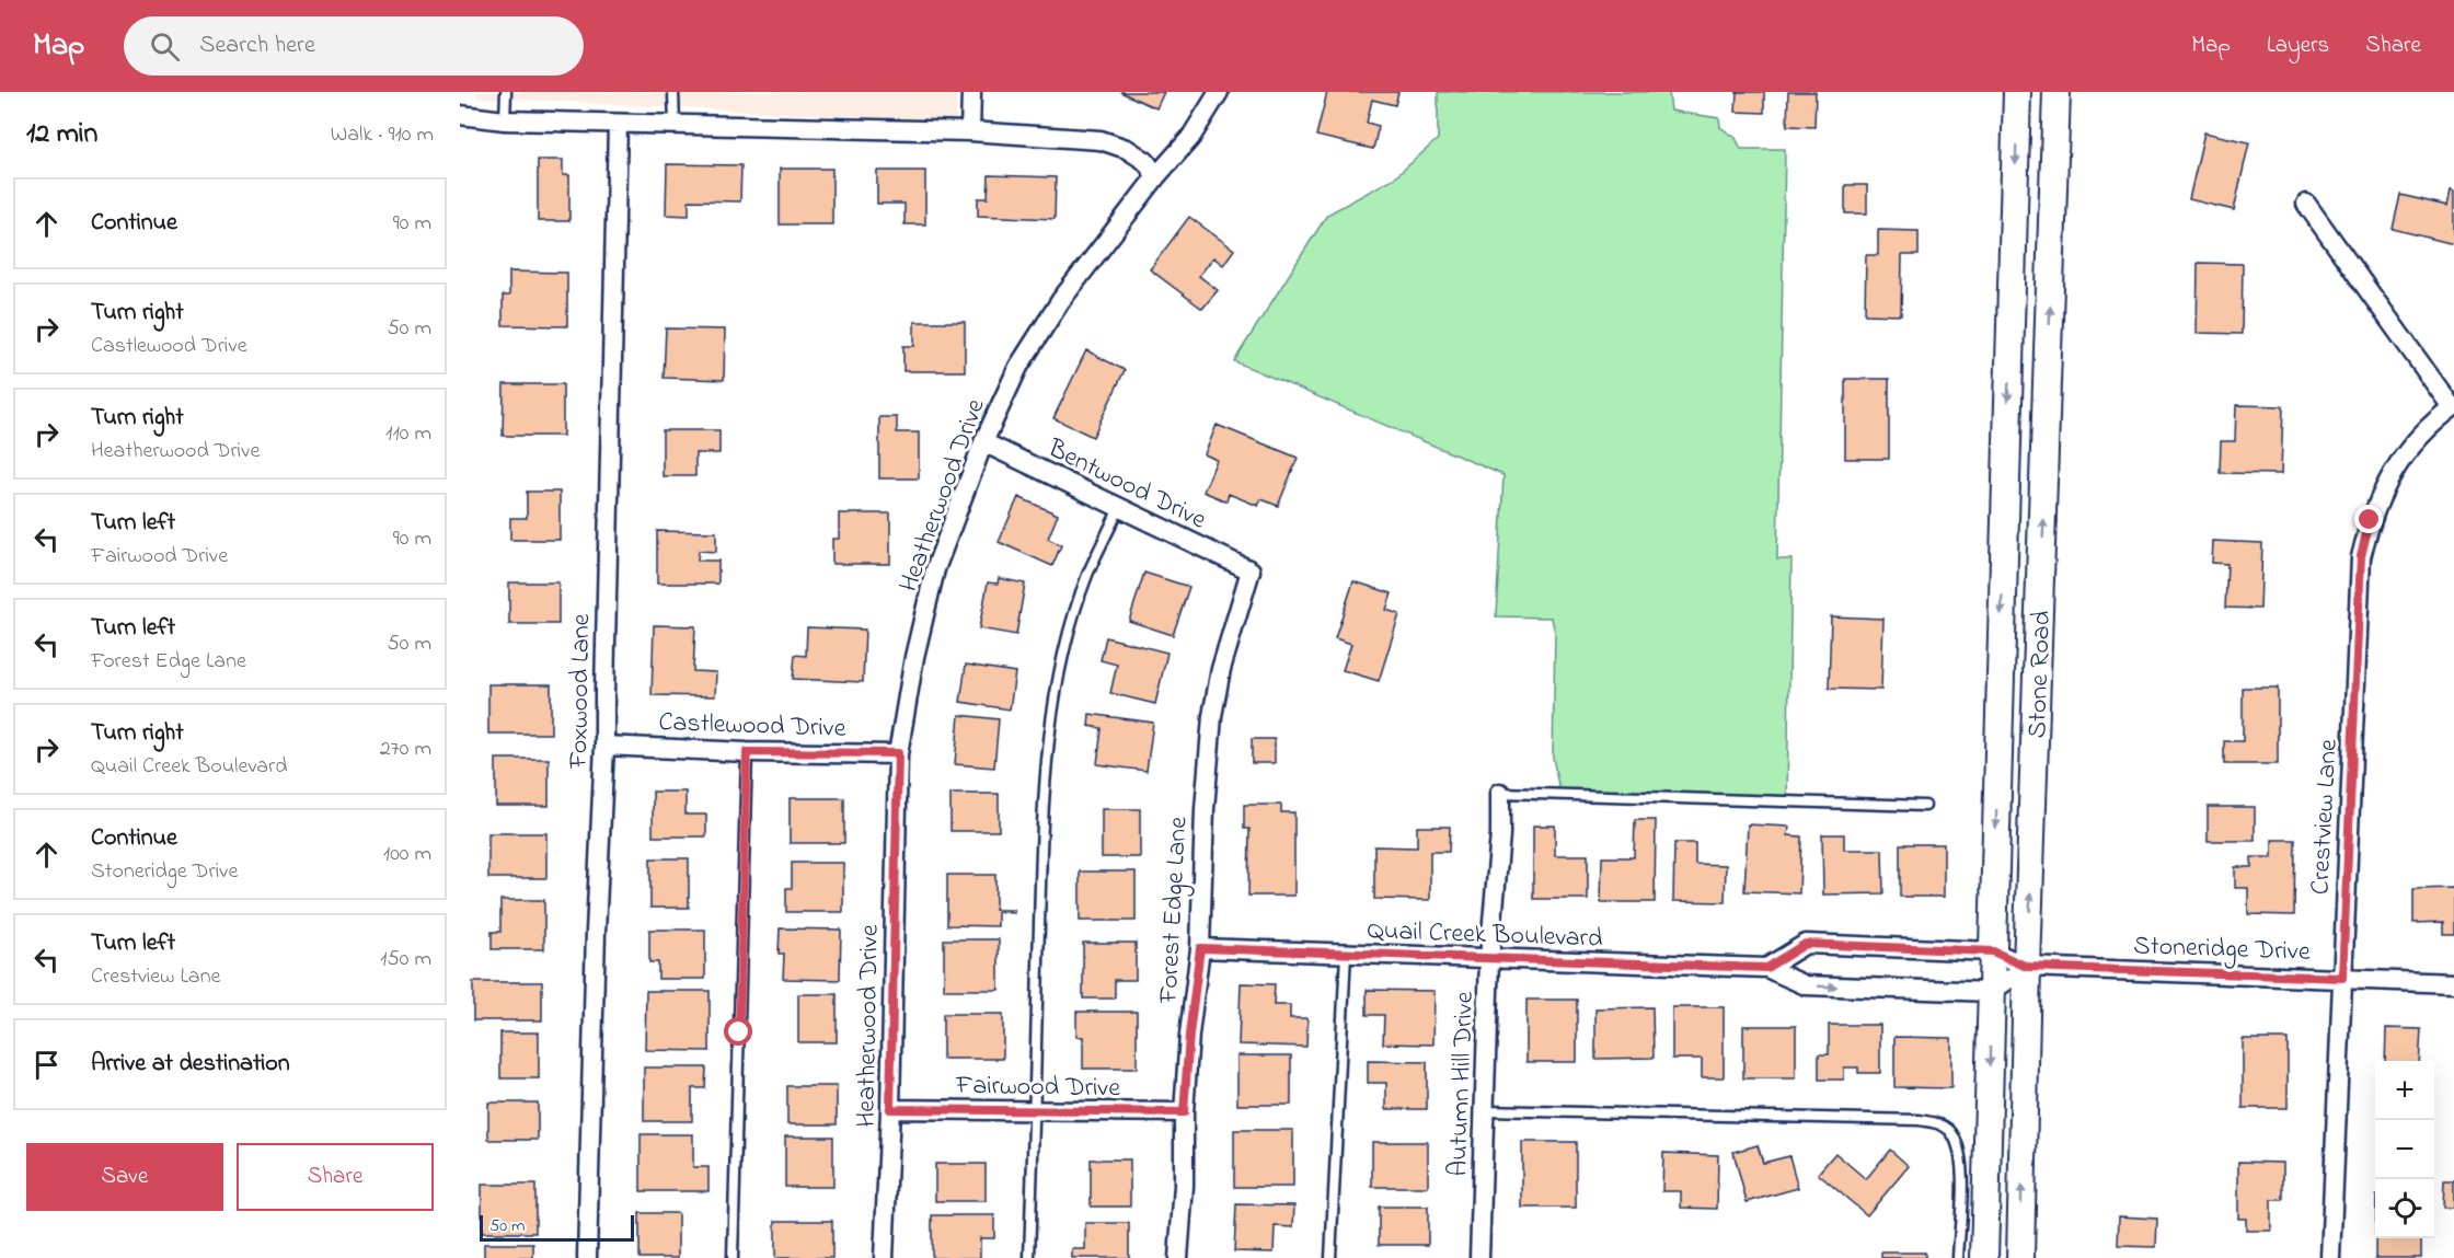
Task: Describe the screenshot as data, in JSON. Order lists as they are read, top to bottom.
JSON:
{
  "streets": {
    "main road": ["Stone Road"],
    "street": [
      "Bentwood Drive",
      "Heatherwood Drive",
      "Foxwood Lane",
      "Castlewood Drive",
      "Crestview Lane",
      "Forest Edge Lane",
      "Quail Creek Boulevard",
      "Stoneridge Drive",
      "Autumn Hill Drive",
      "Fairwood Drive"
    ]
  },
  "crossings": [
    ["Bentwood Drive", "Heatherwood Drive"],
    ["Bentwood Drive", "Forest Edge Lane"],
    ["Heatherwood Drive", "Castlewood Drive"],
    ["Heatherwood Drive", "Fairwood Drive"],
    ["Stone Road", "Quail Creek Boulevard"],
    ["Stone Road", "Stoneridge Drive"],
    ["Foxwood Lane", "Castlewood Drive"],
    ["Crestview Lane", "Stoneridge Drive"],
    ["Forest Edge Lane", "Quail Creek Boulevard"],
    ["Forest Edge Lane", "Fairwood Drive"],
    ["Quail Creek Boulevard", "Autumn Hill Drive"]
  ],
  "scale_bar": "50 m",
  "page": {
    "header": "Map",
    "search": "Search here",
    "nav": ["Map", "Layers", "Share"],
    "heading": ["12 min", "Walk · 910 m"],
    "list": [
      ["Continue", "90 m"],
      ["Turn right", "Castlewood Drive", "50 m"],
      ["Turn right", "Heatherwood Drive", "110 m"],
      ["Turn left", "Fairwood Drive", "90 m"],
      ["Turn left", "Forest Edge Lane", "50 m"],
      ["Turn right", "Quail Creek Boulevard", "270 m"],
      ["Continue", "Stoneridge Drive", "100 m"],
      ["Turn left", "Crestview Lane", "150 m"],
      "Arrive at destination"
    ],
    "map_buttons": ["+", "−"],
    "buttons": ["Save", "Share"],
    "scale": "50 m"
  }
}
